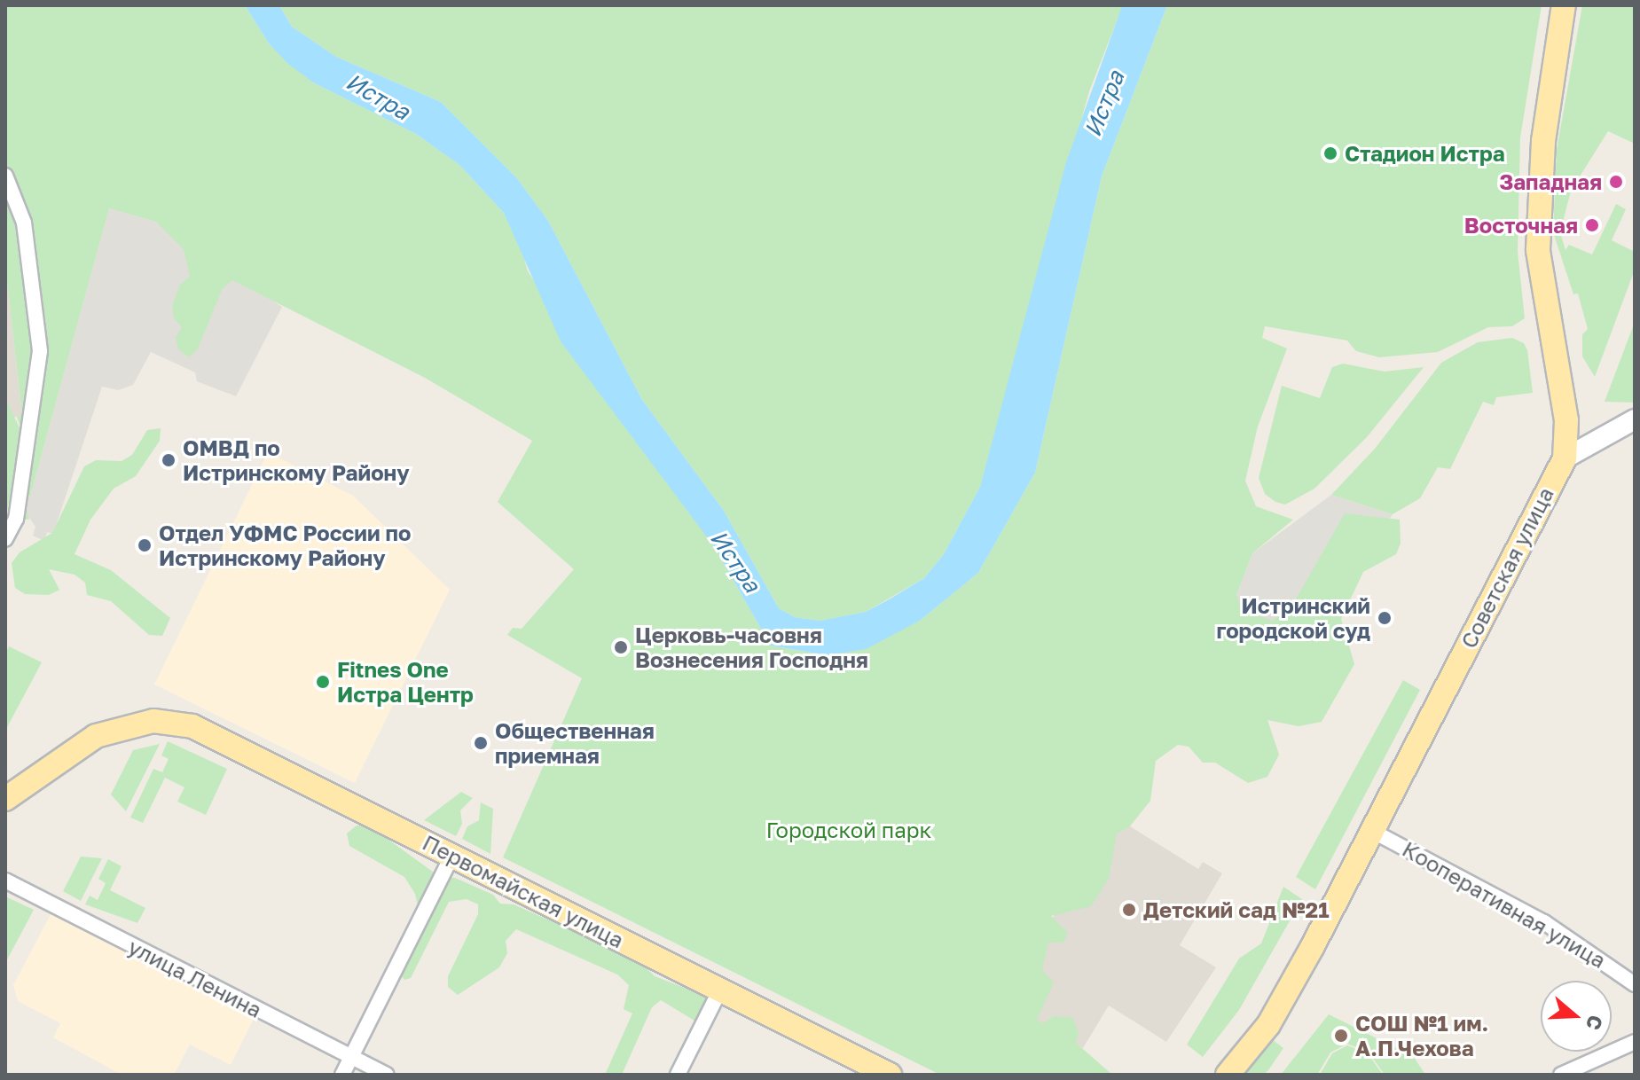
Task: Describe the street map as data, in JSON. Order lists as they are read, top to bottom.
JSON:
{
  "streets": {
    "main road": ["Советская улица", "Первомайская улица"],
    "street": ["Кооперативная улица", "улица Ленина"]
  },
  "crossings": [
    ["Советская улица", "Кооперативная улица"]
  ],
  "water": ["Истра"],
  "parks": ["Городской парк"],
  "places": [
    "Стадион Истра",
    "Западная",
    "Восточная",
    "ОМВД по Истринскому Району",
    "Отдел УФМС России по Истринскому Району",
    "Истринский городской суд",
    "Церковь-часовня Вознесения Господня",
    "Fitnes One Истра Центр",
    "Общественная приемная",
    "Детский сад №21",
    "СОШ №1 им. А.П.Чехова"
  ],
  "north": "right"
}
